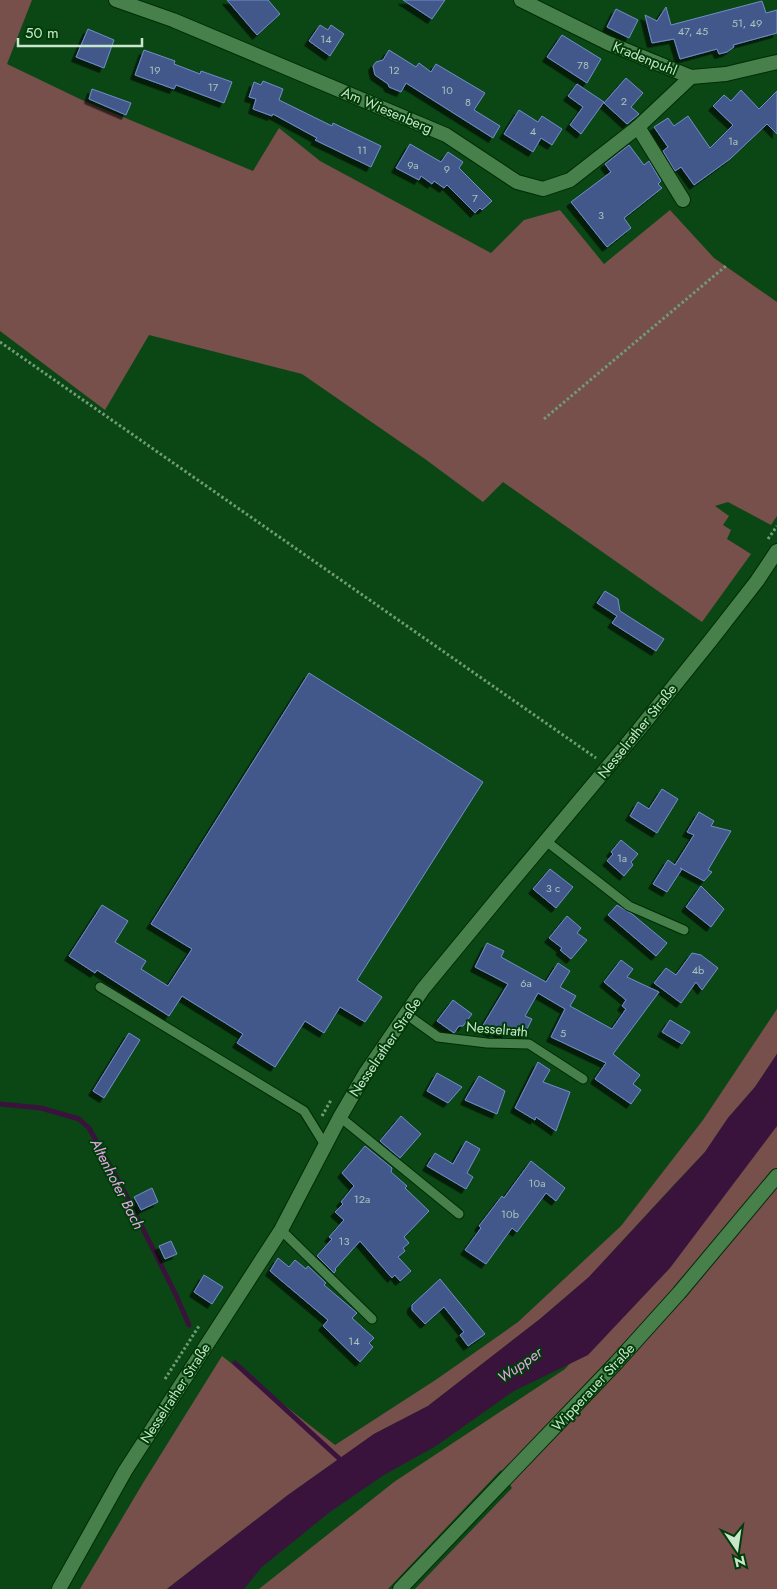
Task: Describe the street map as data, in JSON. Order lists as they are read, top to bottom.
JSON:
{
  "streets": {
    "street": [
      "Kradenpuhl",
      "Am Wiesenberg",
      "Nesselrather Straße",
      "Wipperauer Straße"
    ],
    "lane": ["Nesselrath"]
  },
  "crossings": [
    ["Kradenpuhl", "Am Wiesenberg"],
    ["Nesselrather Straße", "Nesselrath"]
  ],
  "water": ["Altenhofer Bach", "Wupper"],
  "house_numbers": [
    "51, 49",
    "47, 45",
    "14",
    "78",
    "19",
    "12",
    "17",
    "10",
    "2",
    "8",
    "4",
    "1a",
    "11",
    "9a",
    "9",
    "7",
    "3",
    "1a",
    "3 c",
    "4b",
    "6a",
    "5",
    "10a",
    "12a",
    "10b",
    "13",
    "14"
  ],
  "scale_bar": "50 m",
  "north": "bottom"
}
